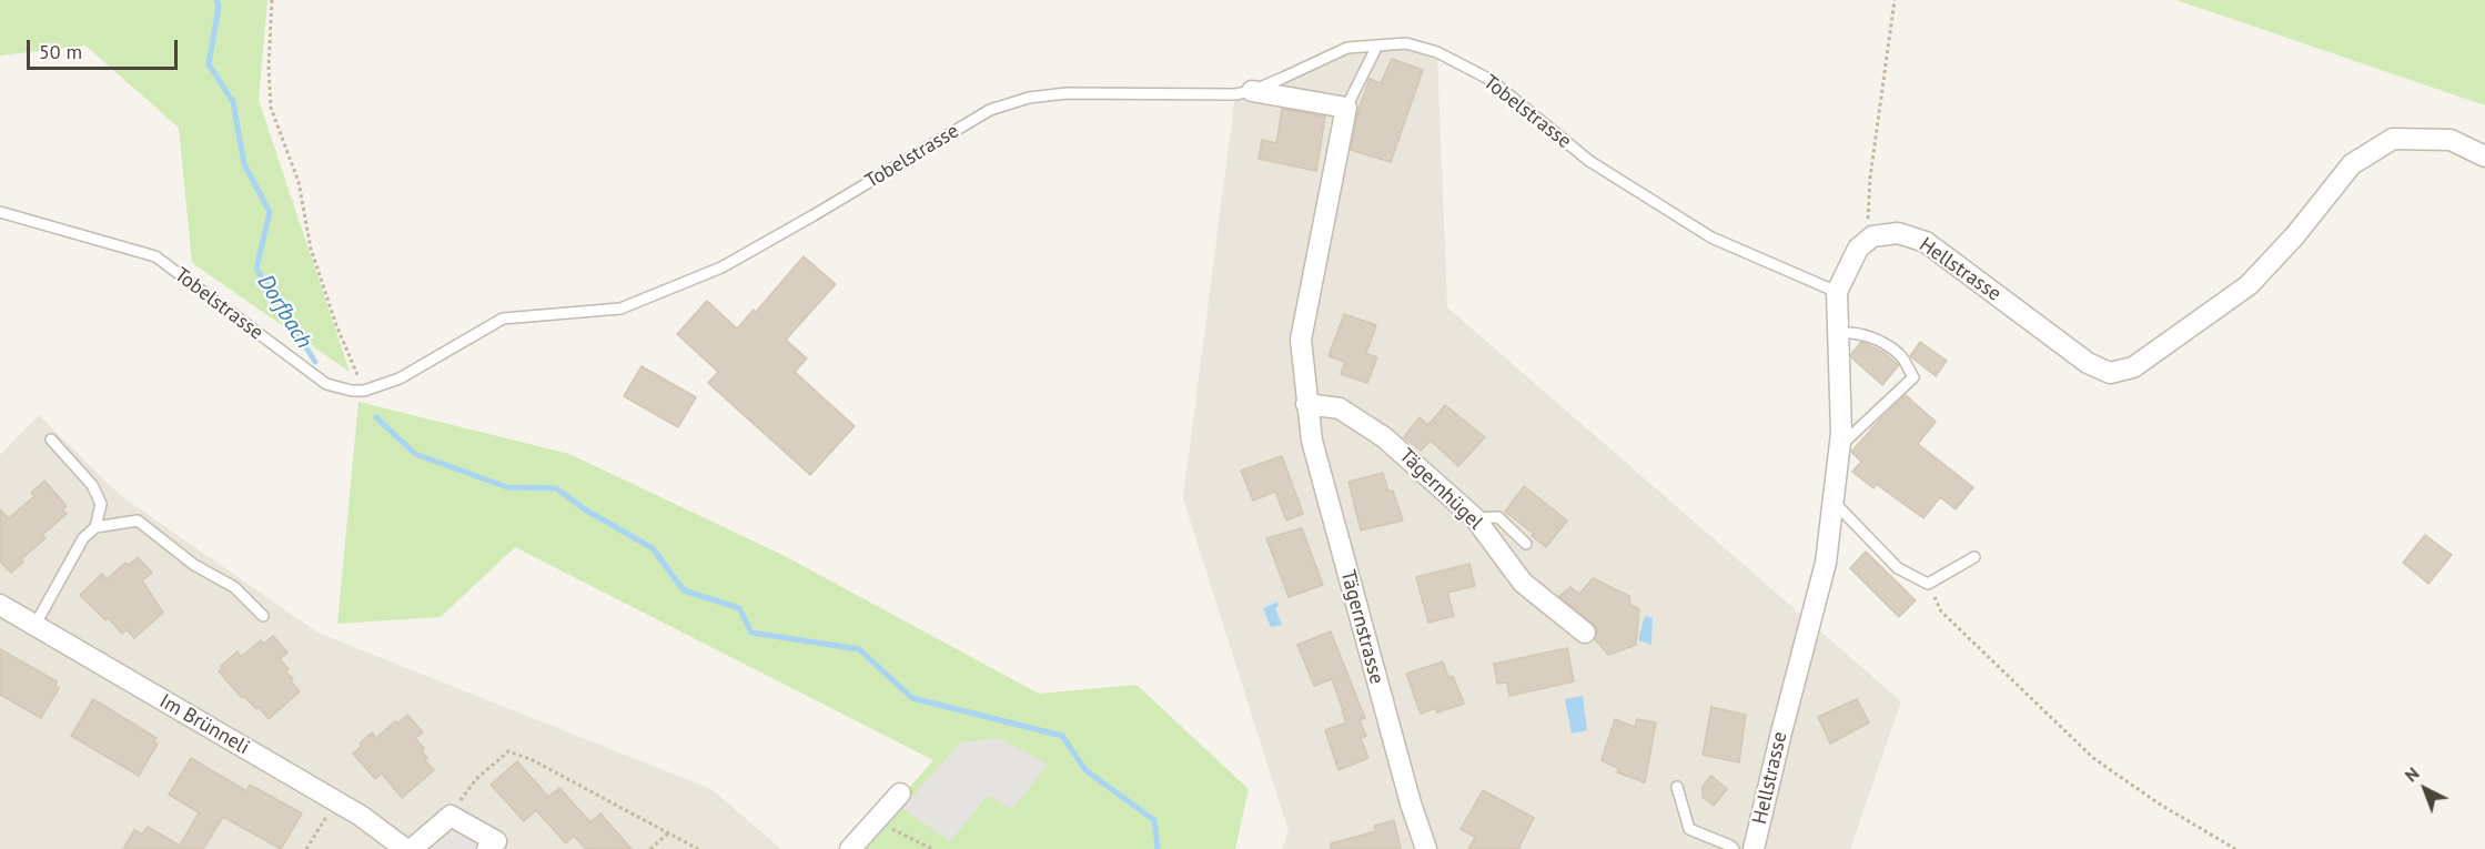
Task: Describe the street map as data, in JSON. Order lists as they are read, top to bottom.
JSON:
{
  "streets": {
    "street": [
      "Hellstrasse",
      "Tägernhügel",
      "Tägernstrasse",
      "Im Brünneli"
    ],
    "lane": ["Tobelstrasse"]
  },
  "crossings": [
    ["Tobelstrasse", "Hellstrasse"],
    ["Tägernhügel", "Tägernstrasse"]
  ],
  "water": ["Dorfbach"],
  "scale_bar": "50 m",
  "north": "top left"
}
